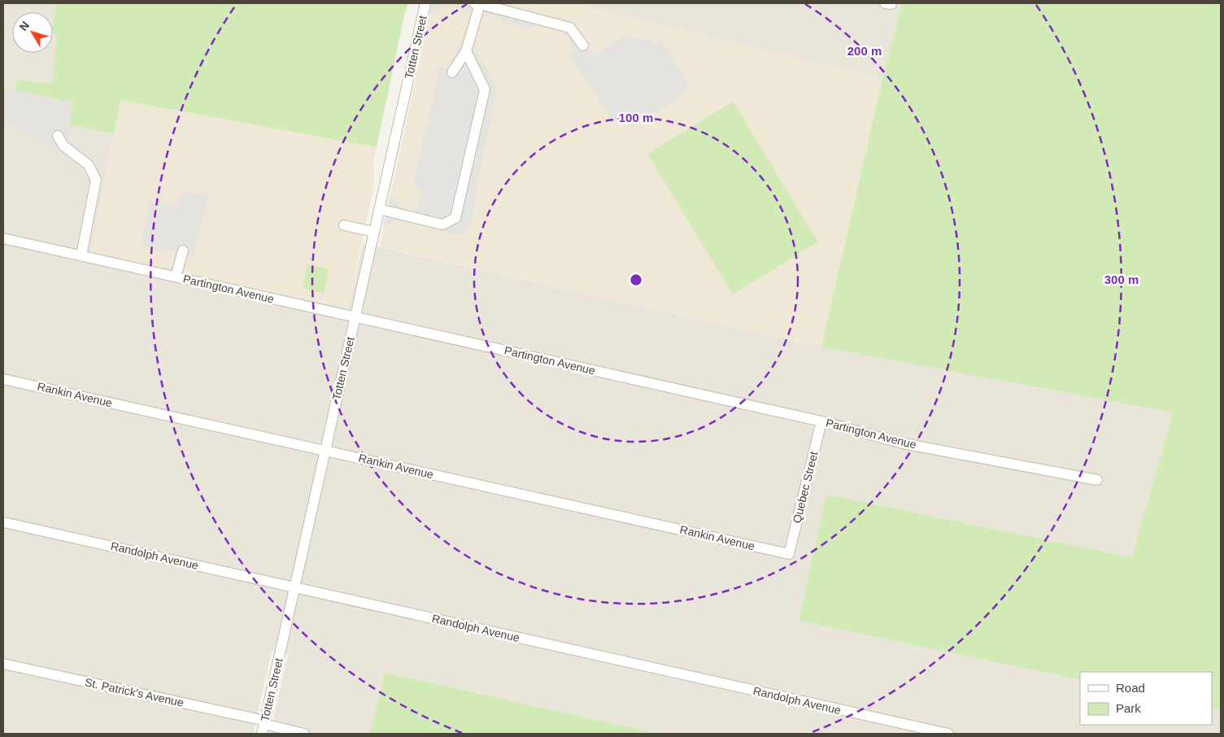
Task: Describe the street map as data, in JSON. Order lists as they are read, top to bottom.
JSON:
{
  "streets": {
    "street": [
      "Totten Street",
      "Partington Avenue",
      "Rankin Avenue",
      "Quebec Street",
      "Randolph Avenue",
      "St. Patrick's Avenue"
    ]
  },
  "crossings": [
    ["Totten Street", "Partington Avenue"],
    ["Totten Street", "Rankin Avenue"],
    ["Totten Street", "Randolph Avenue"],
    ["Totten Street", "St. Patrick's Avenue"],
    ["Partington Avenue", "Quebec Street"],
    ["Rankin Avenue", "Quebec Street"]
  ],
  "legend": ["Road", "Park"],
  "north": "top left",
  "rings": ["200 m", "100 m", "300 m"]
}
